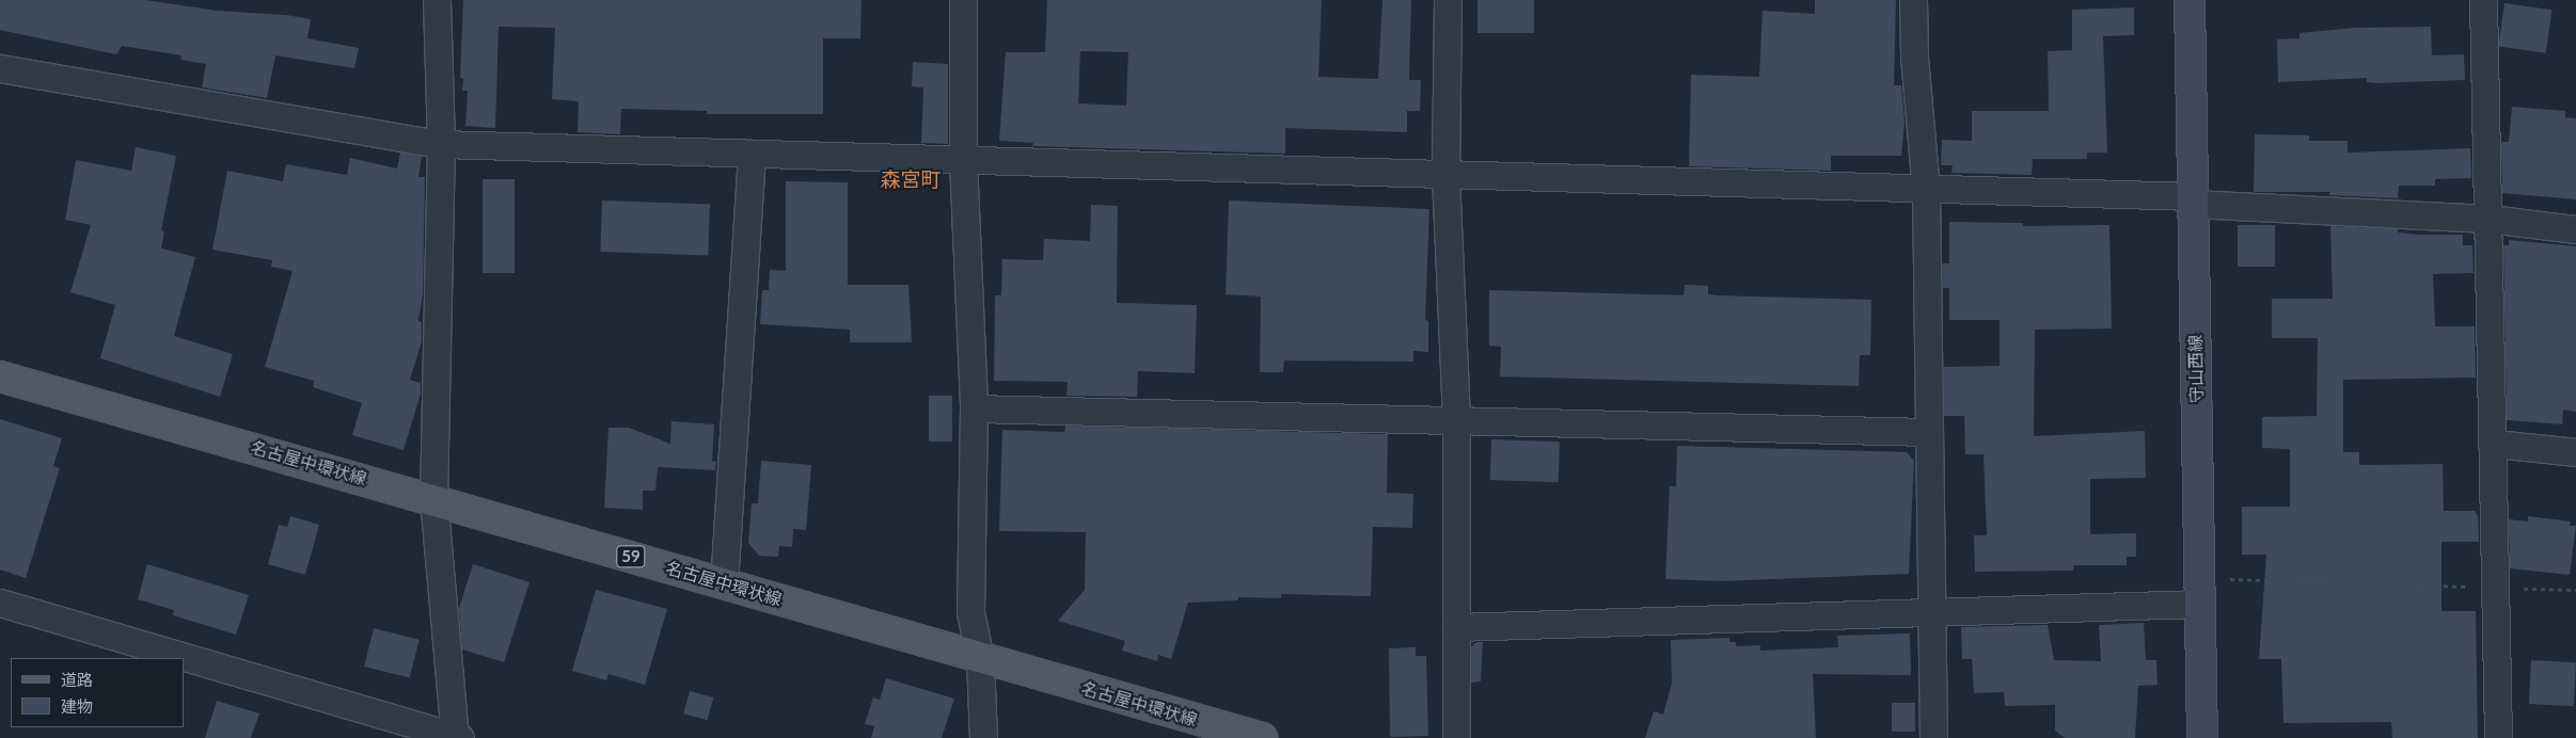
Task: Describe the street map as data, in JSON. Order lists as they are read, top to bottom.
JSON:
{
  "streets": {
    "main road": ["守山西線", "名古屋中環状線", "59"]
  },
  "districts": ["森宮町"],
  "legend": ["道路", "建物"]
}
